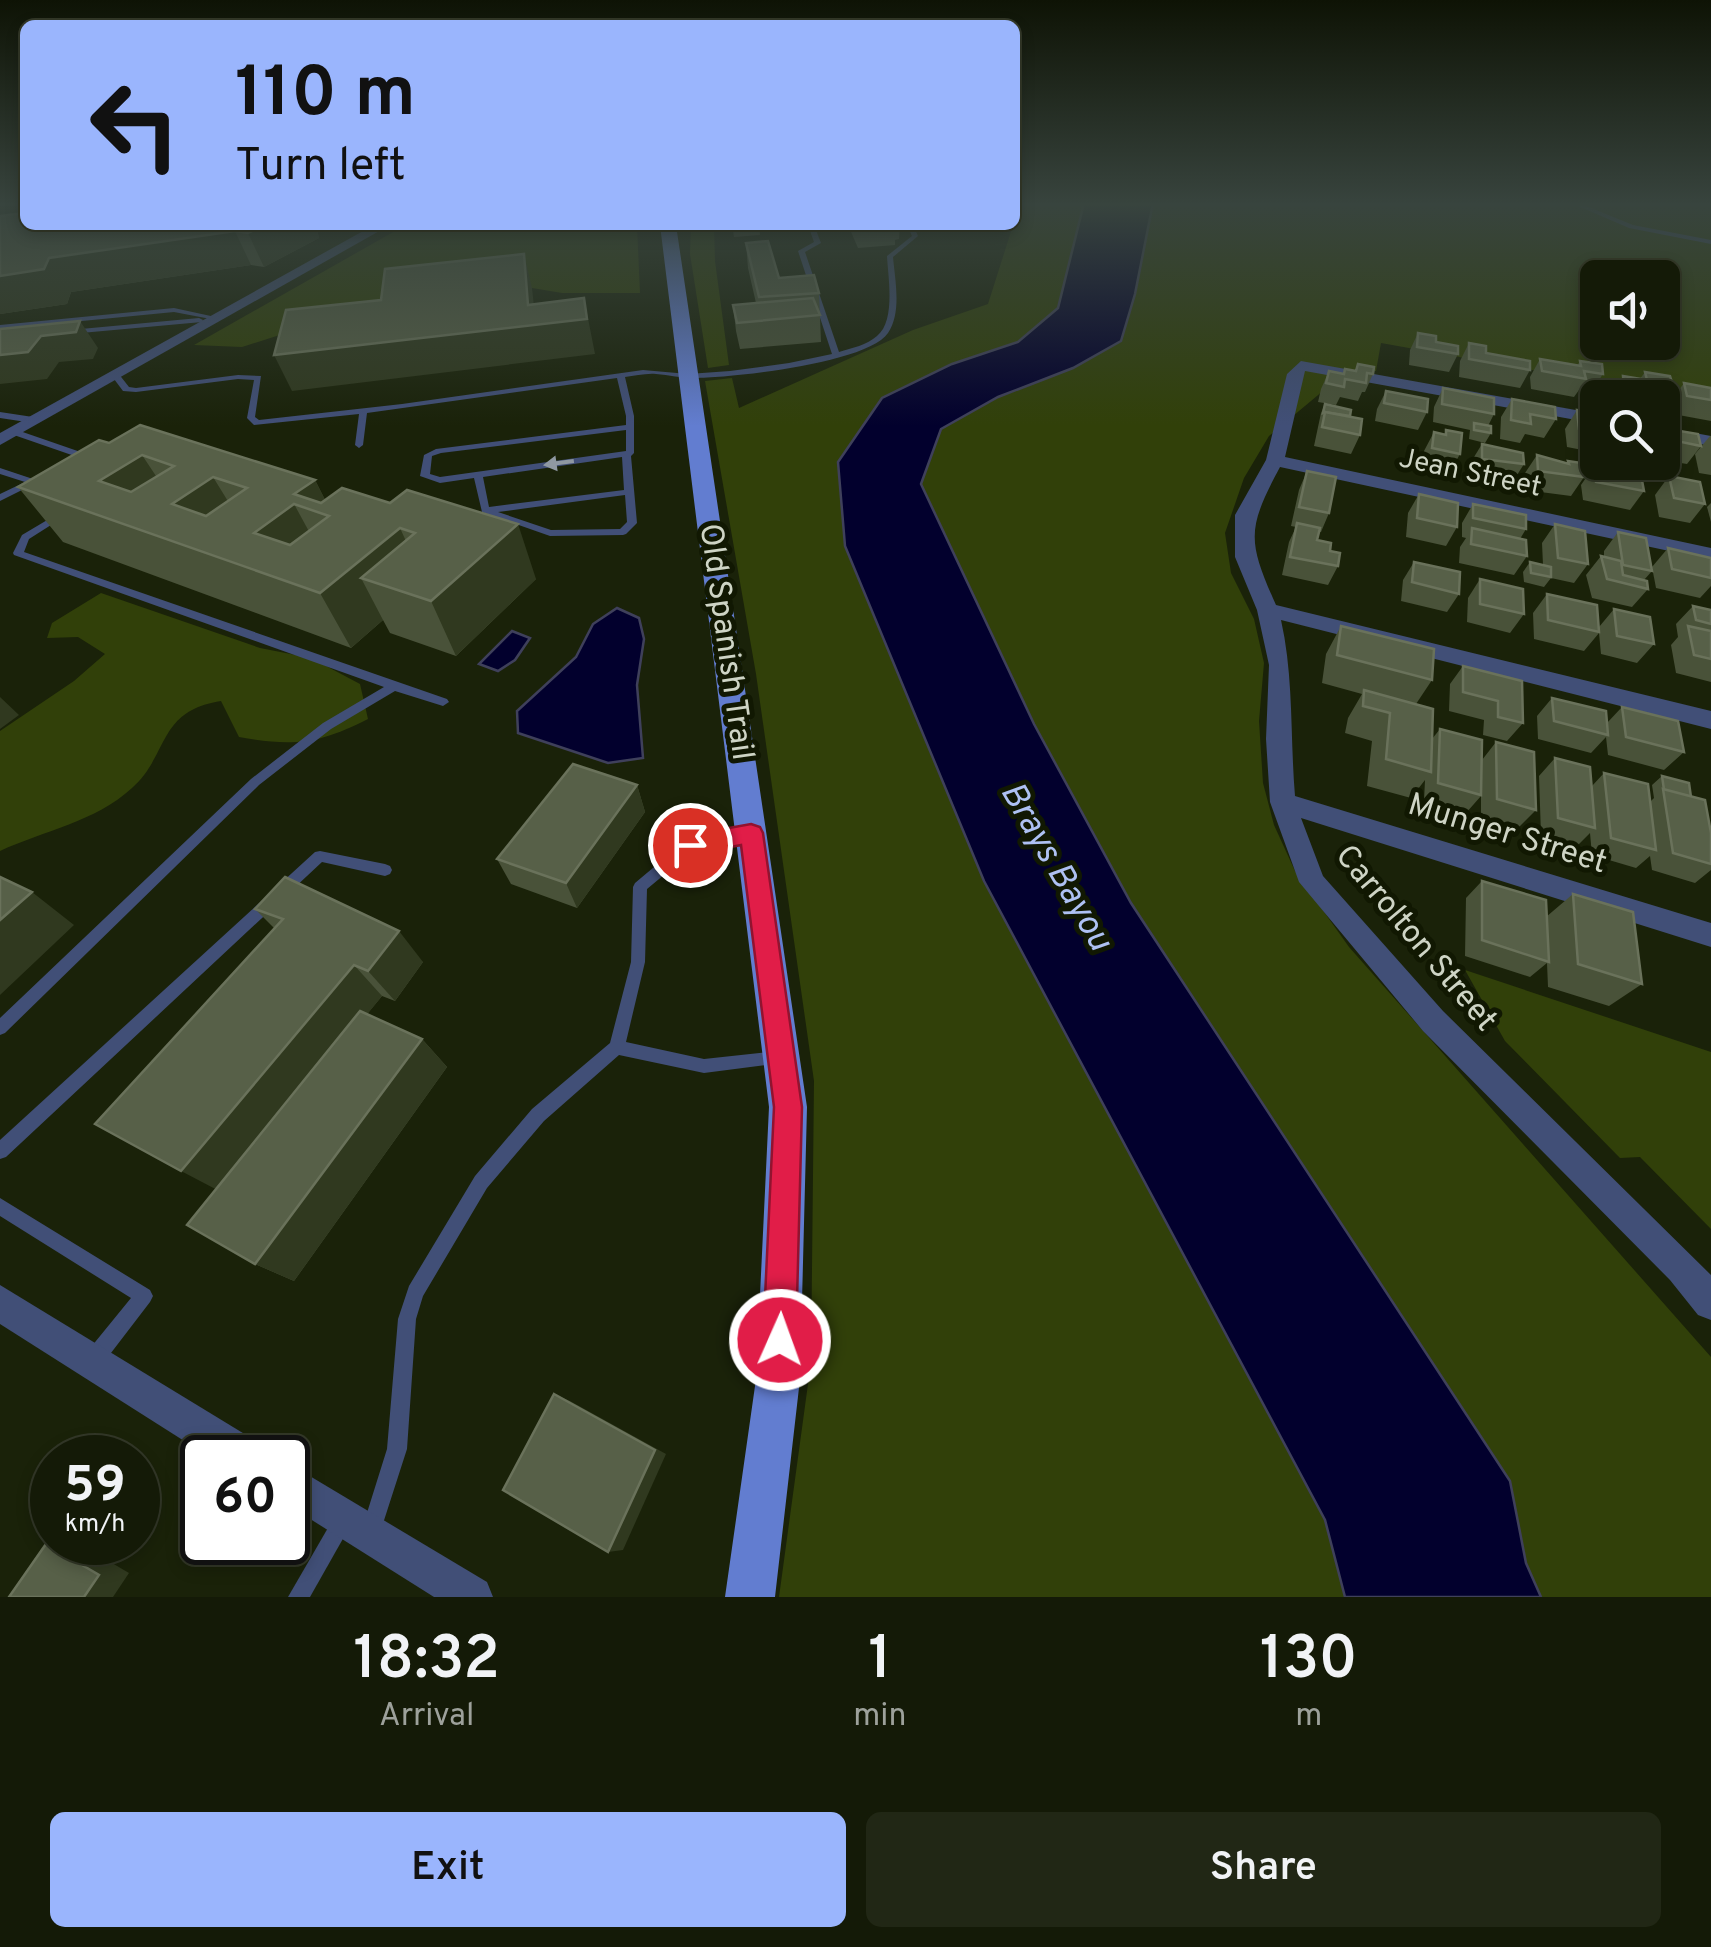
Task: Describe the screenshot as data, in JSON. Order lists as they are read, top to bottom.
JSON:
{
  "streets": {
    "main road": ["Old Spanish Trail"],
    "street": ["Jean Street", "Munger Street", "Carrolton Street"]
  },
  "crossings": [
    ["Jean Street", "Carrolton Street"],
    ["Munger Street", "Carrolton Street"]
  ],
  "water": ["Brays Bayou"],
  "page": {
    "turn": ["110 m", "Turn left"],
    "speed": "59 km/h",
    "limit": "60",
    "eta": [
      "18:32",
      "Arrival",
      "1",
      "min",
      "130",
      "m"
    ],
    "buttons": ["Exit", "Share"]
  }
}
